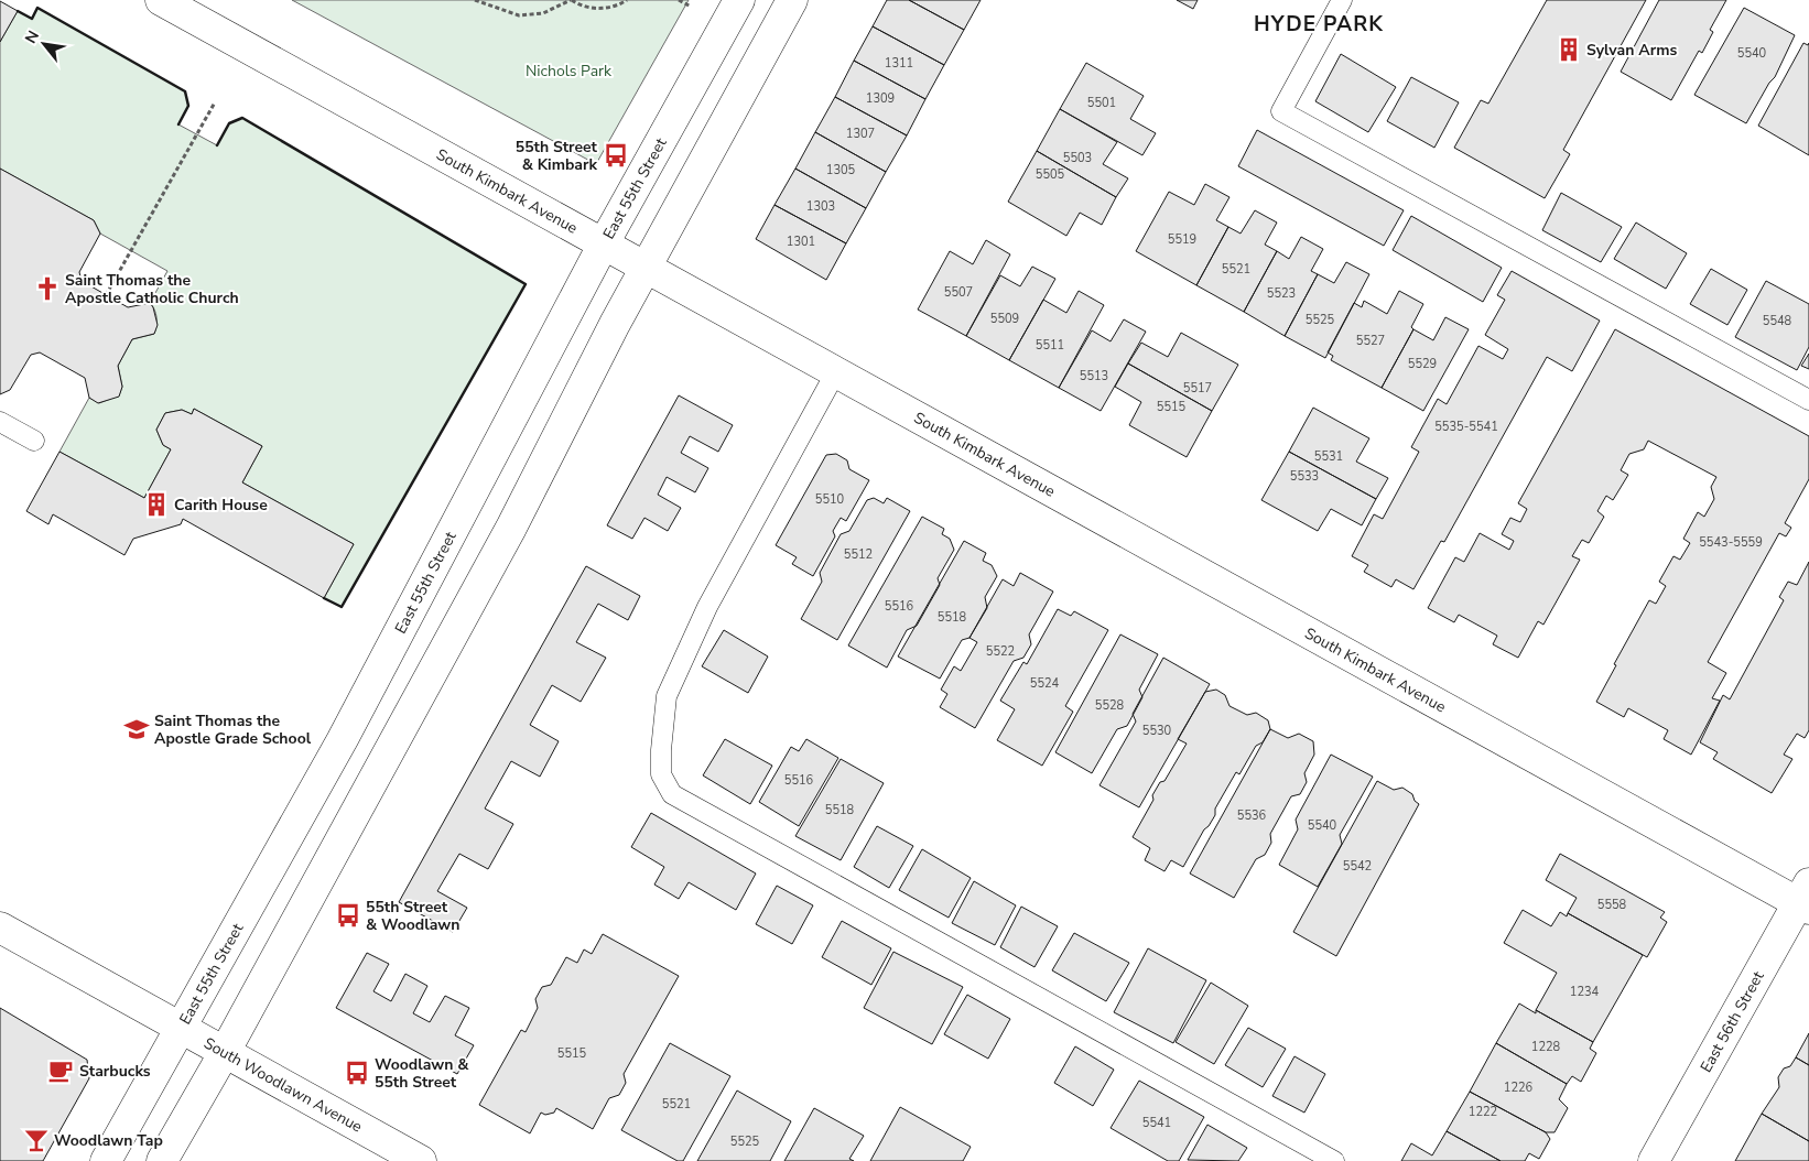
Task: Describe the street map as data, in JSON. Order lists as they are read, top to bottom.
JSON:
{
  "streets": {
    "street": [
      "East 55th Street",
      "South Kimbark Avenue",
      "East 56th Street",
      "South Woodlawn Avenue"
    ]
  },
  "crossings": [
    ["East 55th Street", "South Kimbark Avenue"],
    ["East 55th Street", "South Woodlawn Avenue"],
    ["South Kimbark Avenue", "East 56th Street"]
  ],
  "districts": ["HYDE PARK"],
  "parks": ["Nichols Park"],
  "places": {
    "building": ["Sylvan Arms", "Carith House"],
    "bus stop": ["55th Street & Kimbark", "55th Street & Woodlawn", "Woodlawn & 55th Street"],
    "church": ["Saint Thomas the Apostle Catholic Church"],
    "school or university": ["Saint Thomas the Apostle Grade School"],
    "cafe": ["Starbucks"],
    "bar": ["Woodlawn Tap"]
  },
  "house_numbers": [
    "5540",
    "1311",
    "1309",
    "5501",
    "1307",
    "5503",
    "1305",
    "5505",
    "1303",
    "5519",
    "1301",
    "5521",
    "5507",
    "5523",
    "5509",
    "5525",
    "5548",
    "5527",
    "5511",
    "5529",
    "5513",
    "5517",
    "5515",
    "5535-5541",
    "5531",
    "5533",
    "5510",
    "5543-5559",
    "5512",
    "5516",
    "5518",
    "5522",
    "5524",
    "5528",
    "5530",
    "5516",
    "5518",
    "5536",
    "5540",
    "5542",
    "5558",
    "1234",
    "1228",
    "5515",
    "1226",
    "5521",
    "1222",
    "5541",
    "5525"
  ],
  "north": "top left"
}
